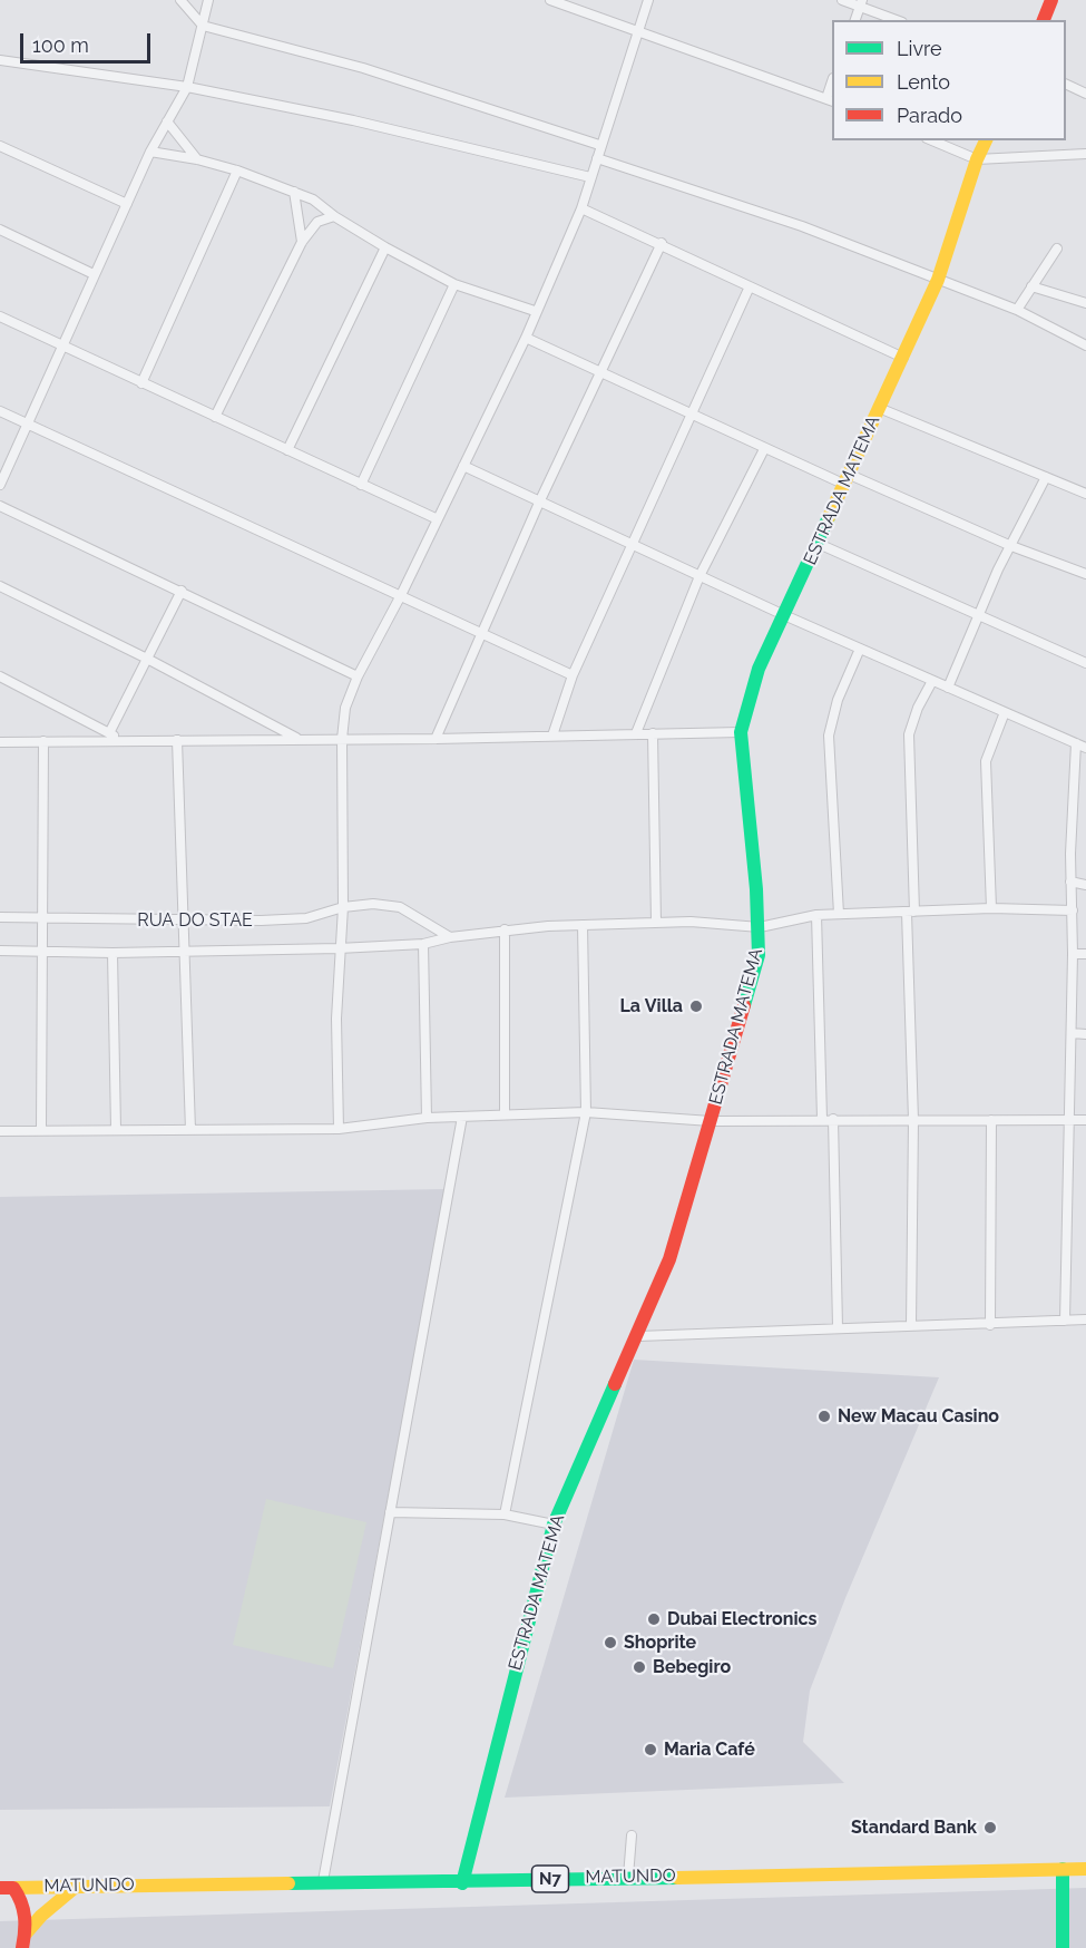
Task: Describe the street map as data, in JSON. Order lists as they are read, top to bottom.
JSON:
{
  "streets": {
    "main road": ["ESTRADA MATEMA", "MATUNDO", "N7"],
    "street": ["RUA DO STAE"]
  },
  "crossings": [
    ["ESTRADA MATEMA", "MATUNDO"]
  ],
  "places": [
    "La Villa",
    "New Macau Casino",
    "Dubai Electronics",
    "Shoprite",
    "Bebegiro",
    "Maria Café",
    "Standard Bank"
  ],
  "legend": ["Livre", "Lento", "Parado"],
  "scale_bar": "100 m"
}
